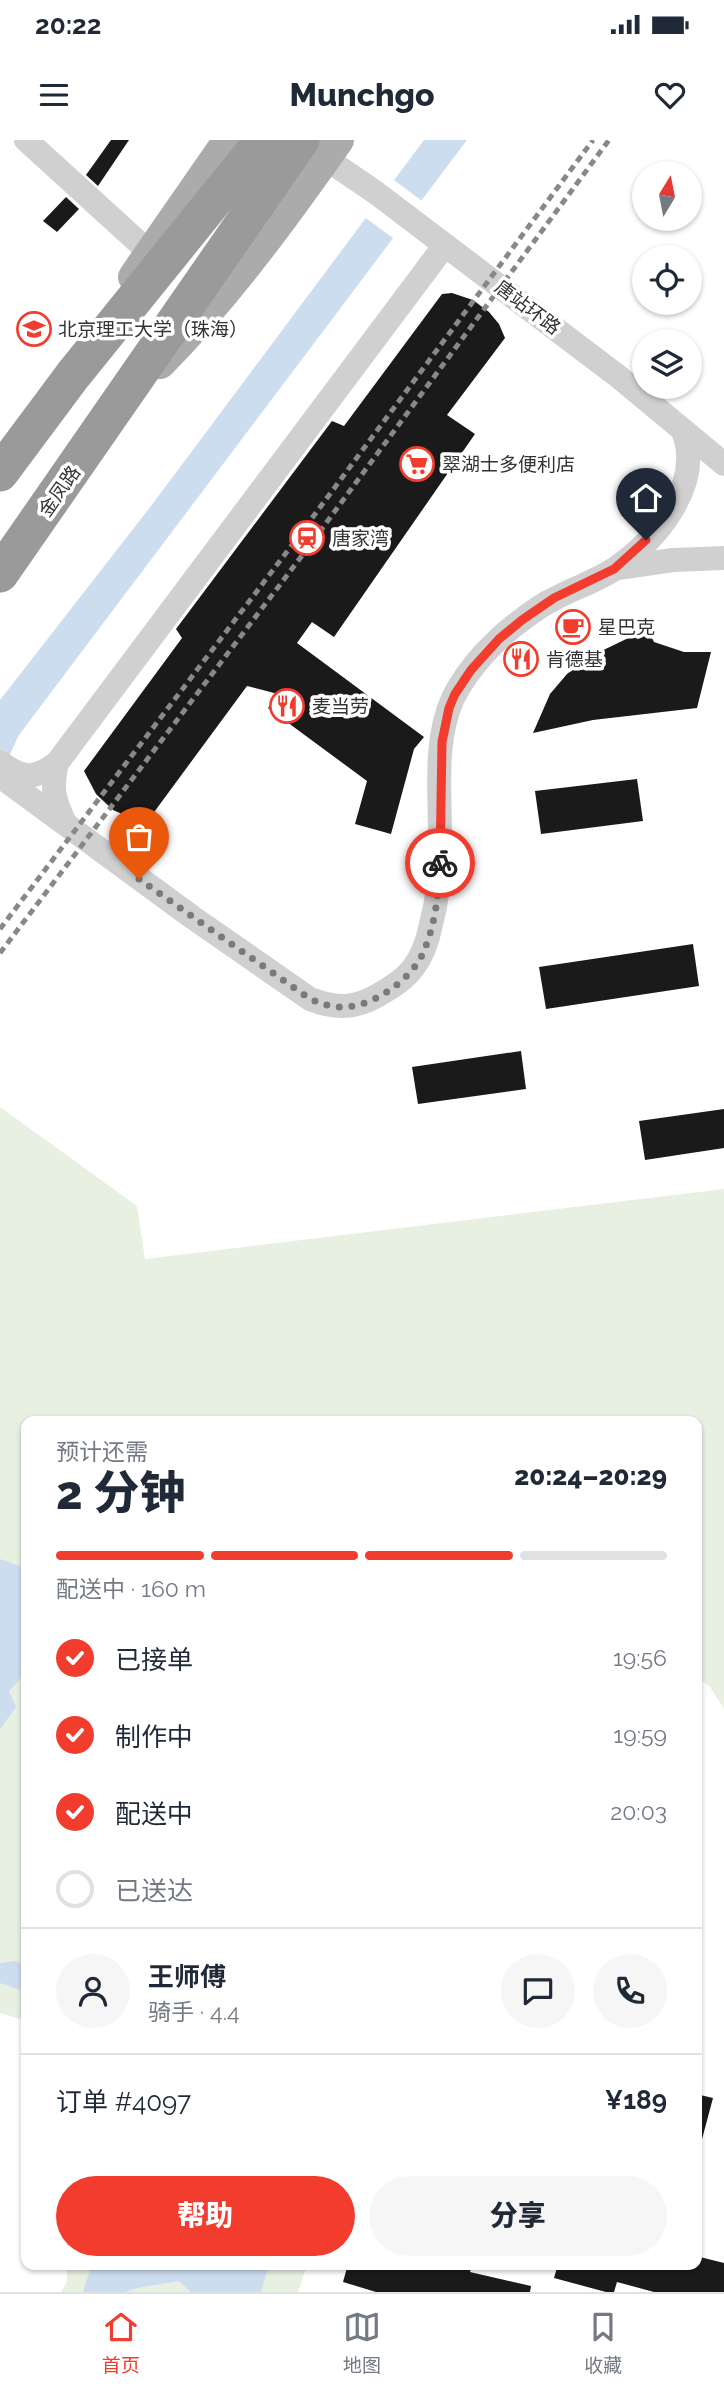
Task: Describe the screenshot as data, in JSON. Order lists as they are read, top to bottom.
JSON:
{
  "streets": {
    "highway": ["金凤路"],
    "street": ["唐站环路"]
  },
  "crossings": [
    ["唐站环路", "金凤路"]
  ],
  "places": {
    "school or university": ["北京理工大学（珠海）"],
    "supermarket": ["翠湖士多便利店"],
    "station": ["唐家湾"],
    "cafe": ["星巴克"],
    "restaurant": ["肯德基", "麦当劳"]
  },
  "north": "top",
  "page": {
    "status": "20:22",
    "header": "Munchgo",
    "heading": ["2 分钟", "预计还需", "20:24–20:29"],
    "panel": [
      "王师傅",
      "骑手 · 4.4",
      "订单 #4097",
      "¥189"
    ],
    "bar": "配送中 · 160 m",
    "list": [
      ["已接单", "19:56"],
      ["制作中", "19:59"],
      ["配送中", "20:03"],
      "已送达"
    ],
    "buttons": ["帮助", "分享"],
    "tabs": ["首页", "地图", "收藏"]
  }
}
